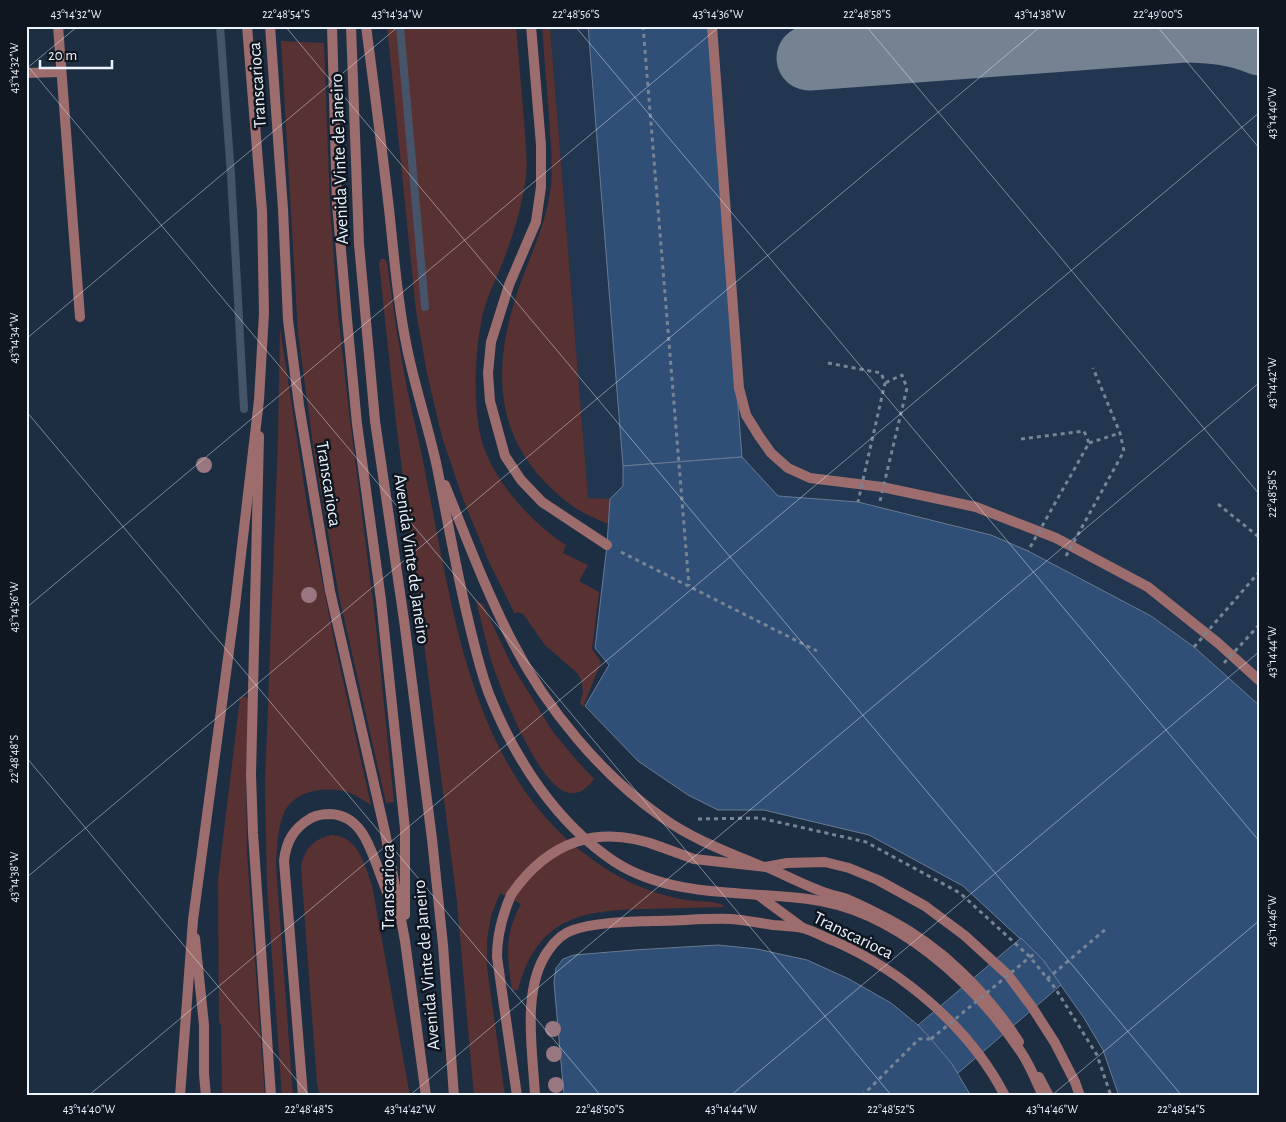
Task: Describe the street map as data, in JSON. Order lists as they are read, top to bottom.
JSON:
{
  "streets": {
    "street": ["Transcarioca", "Avenida Vinte de Janeiro"]
  },
  "scale_bar": "20 m",
  "coordinates": [
    "43°14'32\"W",
    "22°48'54\"S",
    "43°14'34\"W",
    "22°48'56\"S",
    "43°14'36\"W",
    "22°48'58\"S",
    "43°14'38\"W",
    "22°49'00\"S",
    "43°14'40\"W",
    "43°14'42\"W",
    "43°14'44\"W",
    "22°48'48\"S",
    "43°14'46\"W",
    "22°48'50\"S",
    "22°48'52\"S"
  ]
}
